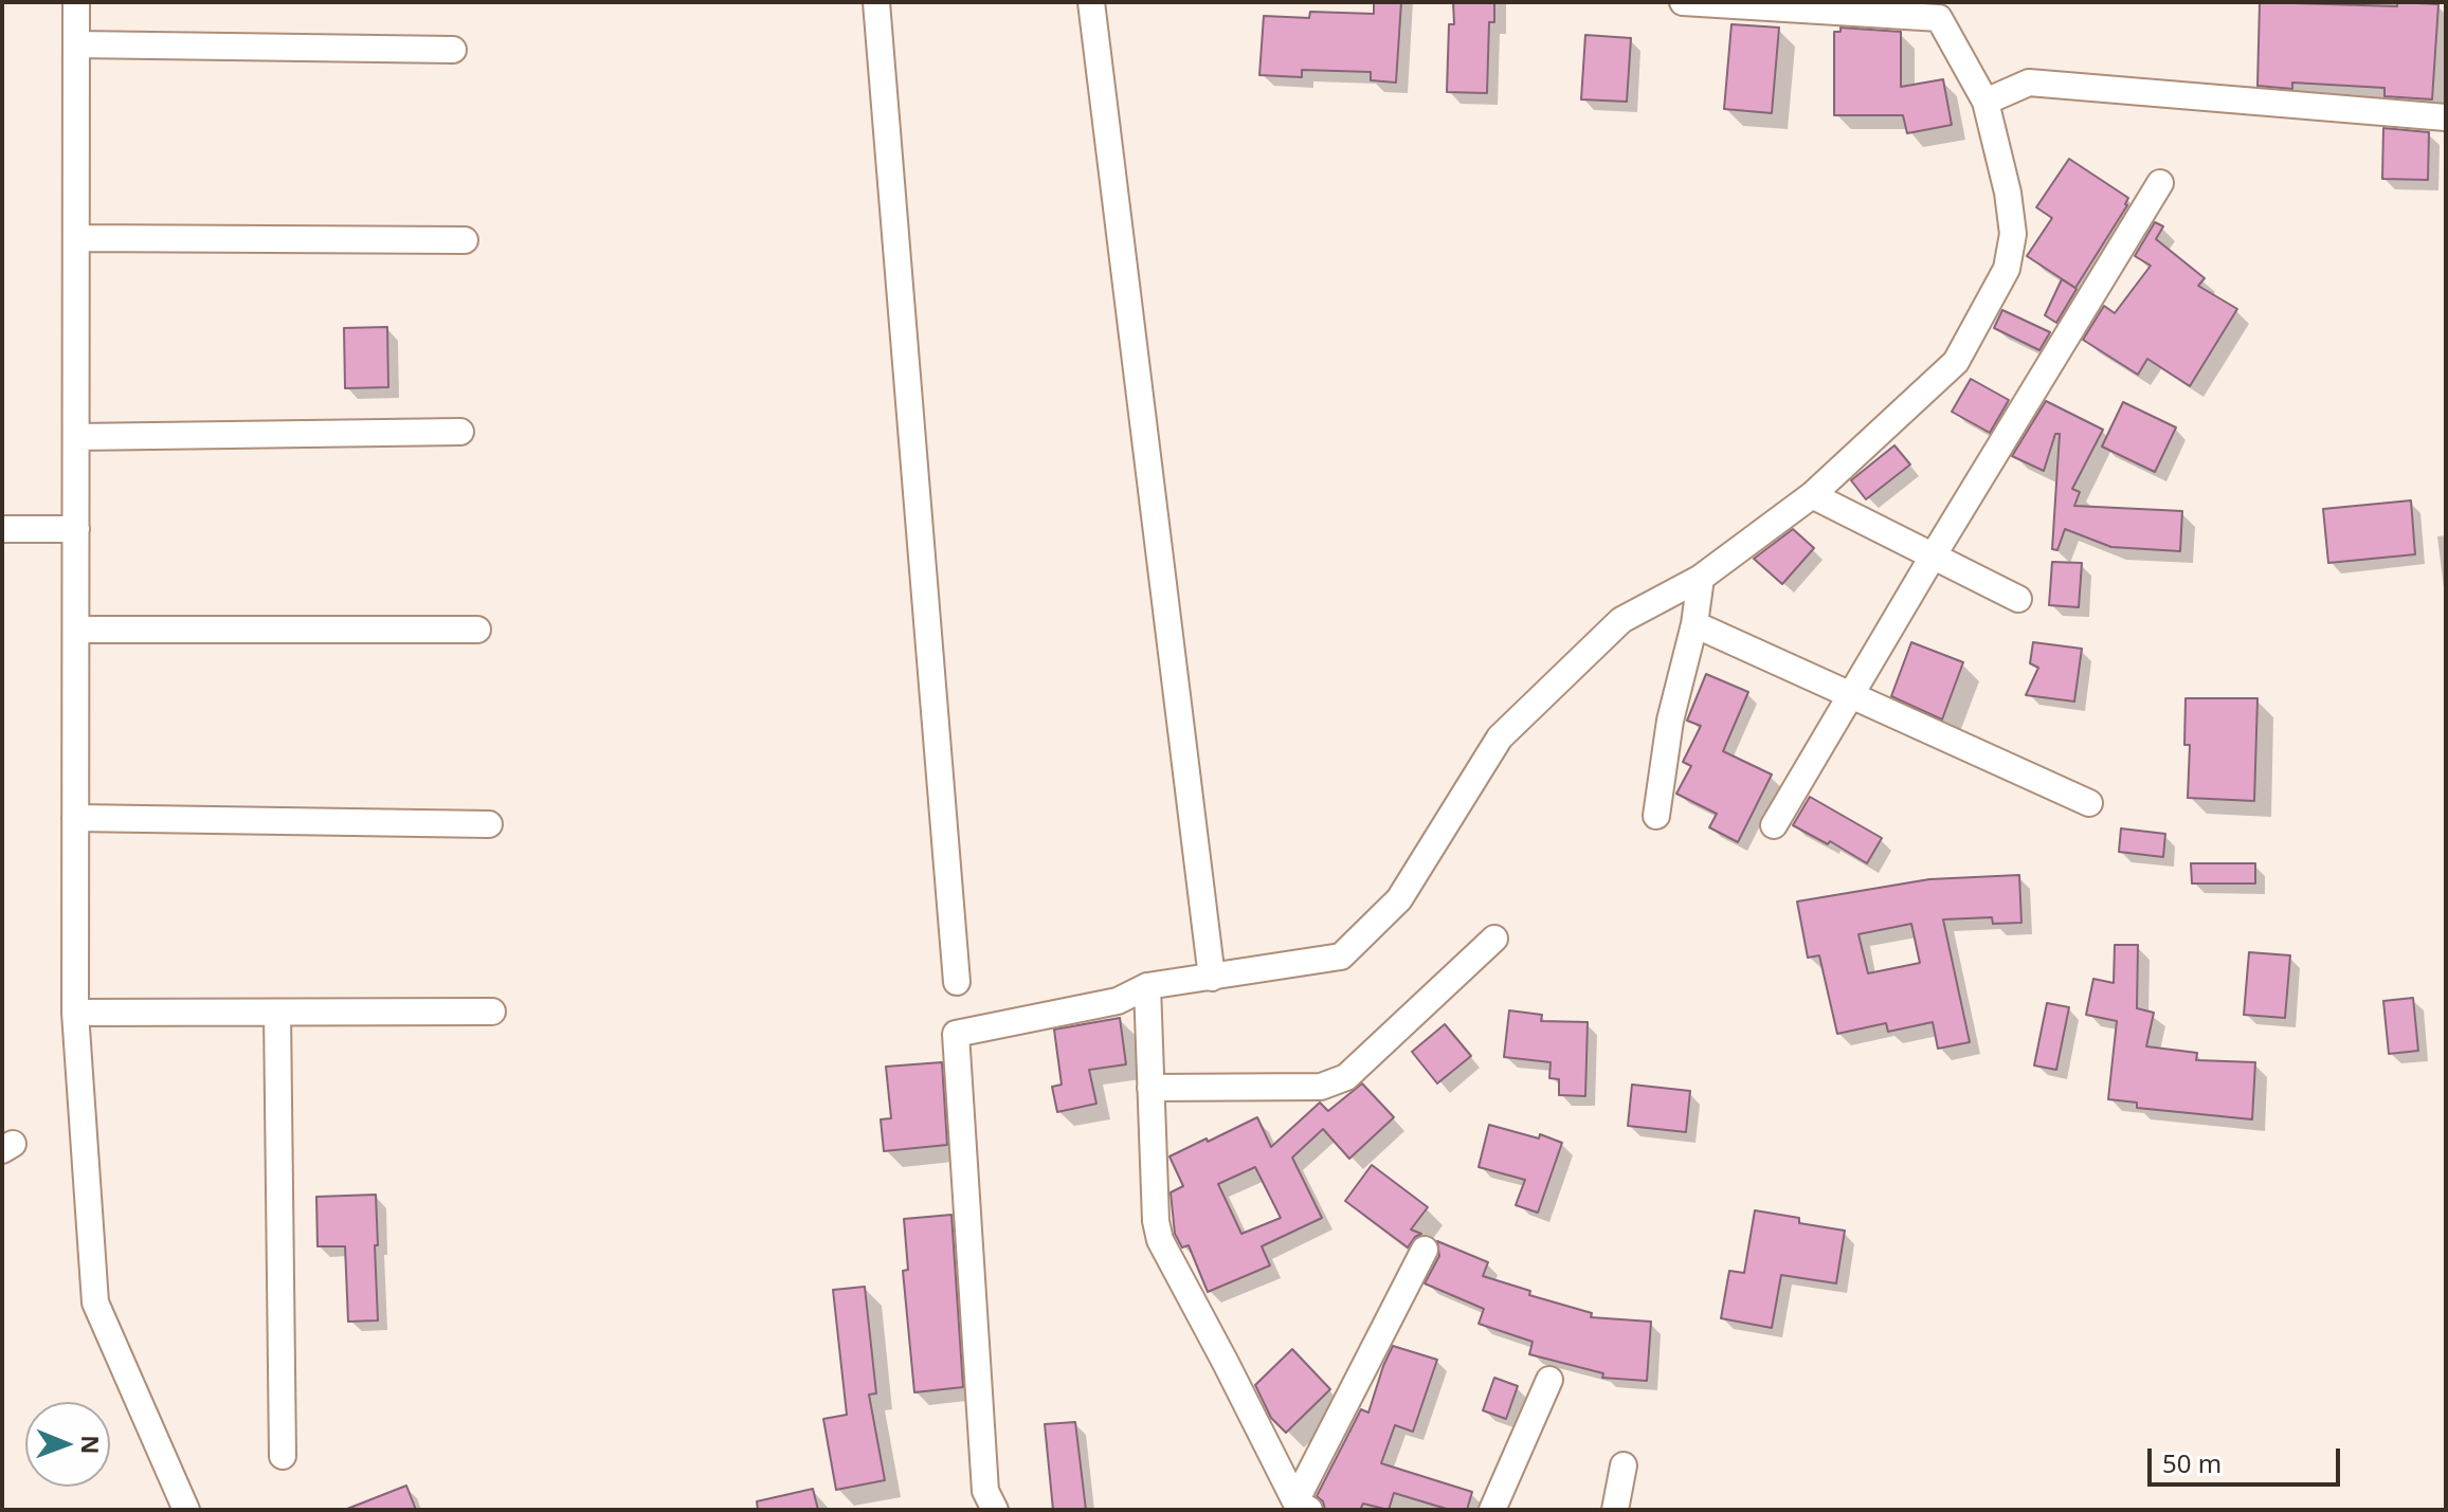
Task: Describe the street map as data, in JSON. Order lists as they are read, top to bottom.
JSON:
{
  "scale_bar": "50 m",
  "north": "right"
}
